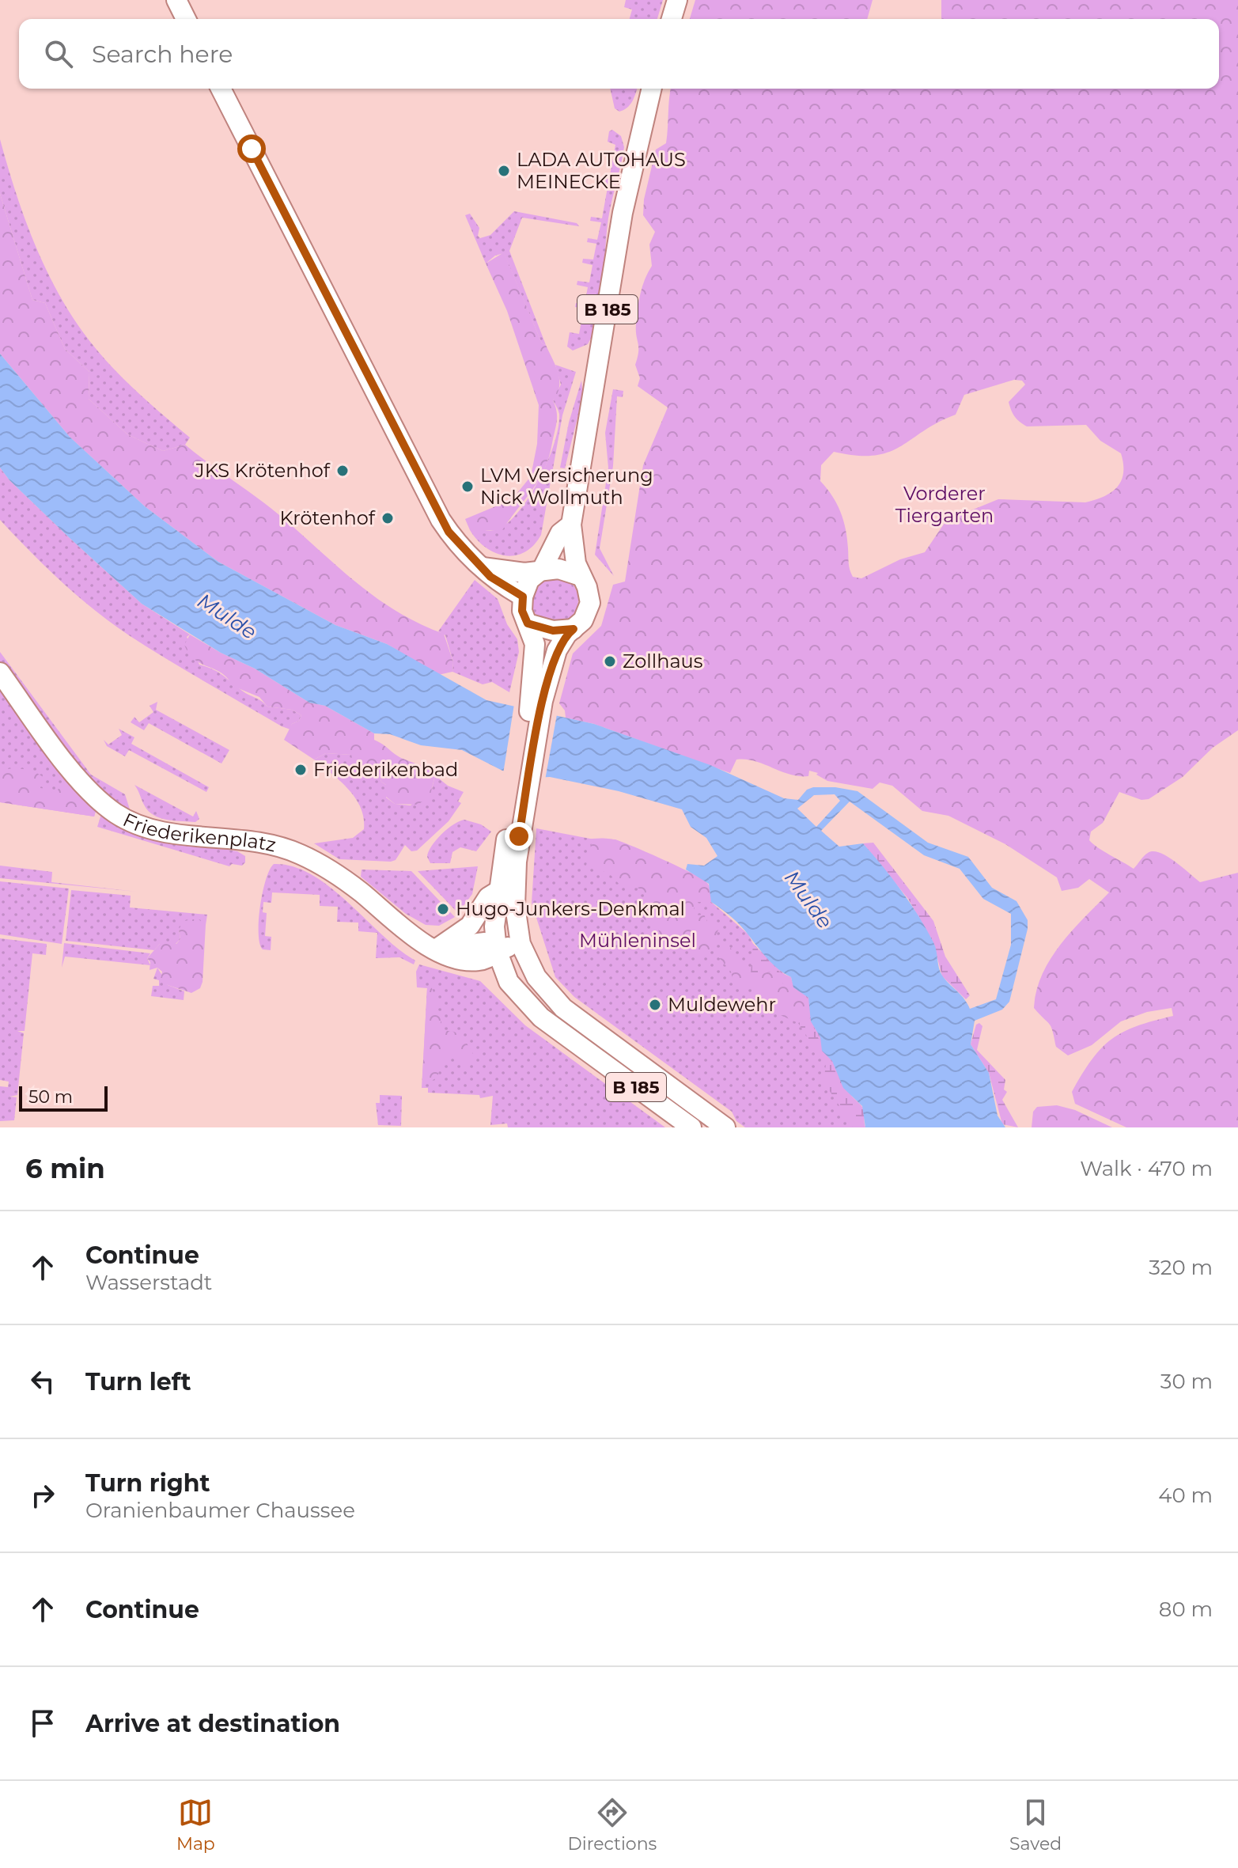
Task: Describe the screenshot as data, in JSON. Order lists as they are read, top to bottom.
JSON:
{
  "streets": {
    "main road": ["B 185", "Friederikenplatz"]
  },
  "crossings": [
    ["B 185", "Friederikenplatz"]
  ],
  "water": ["Mulde"],
  "parks": ["Vorderer Tiergarten", "Mühleninsel"],
  "places": [
    "LADA AUTOHAUS MEINECKE",
    "JKS Krötenhof",
    "LVM Versicherung Nick Wollmuth",
    "Krötenhof",
    "Zollhaus",
    "Friederikenbad",
    "Hugo-Junkers-Denkmal",
    "Muldewehr"
  ],
  "scale_bar": "50 m",
  "page": {
    "search": "Search here",
    "scale": "50 m",
    "heading": ["6 min", "Walk · 470 m"],
    "list": [
      ["Continue", "Wasserstadt", "320 m"],
      ["Turn left", "30 m"],
      ["Turn right", "Oranienbaumer Chaussee", "40 m"],
      ["Continue", "80 m"],
      "Arrive at destination"
    ],
    "nav": ["Map", "Directions", "Saved"]
  }
}
